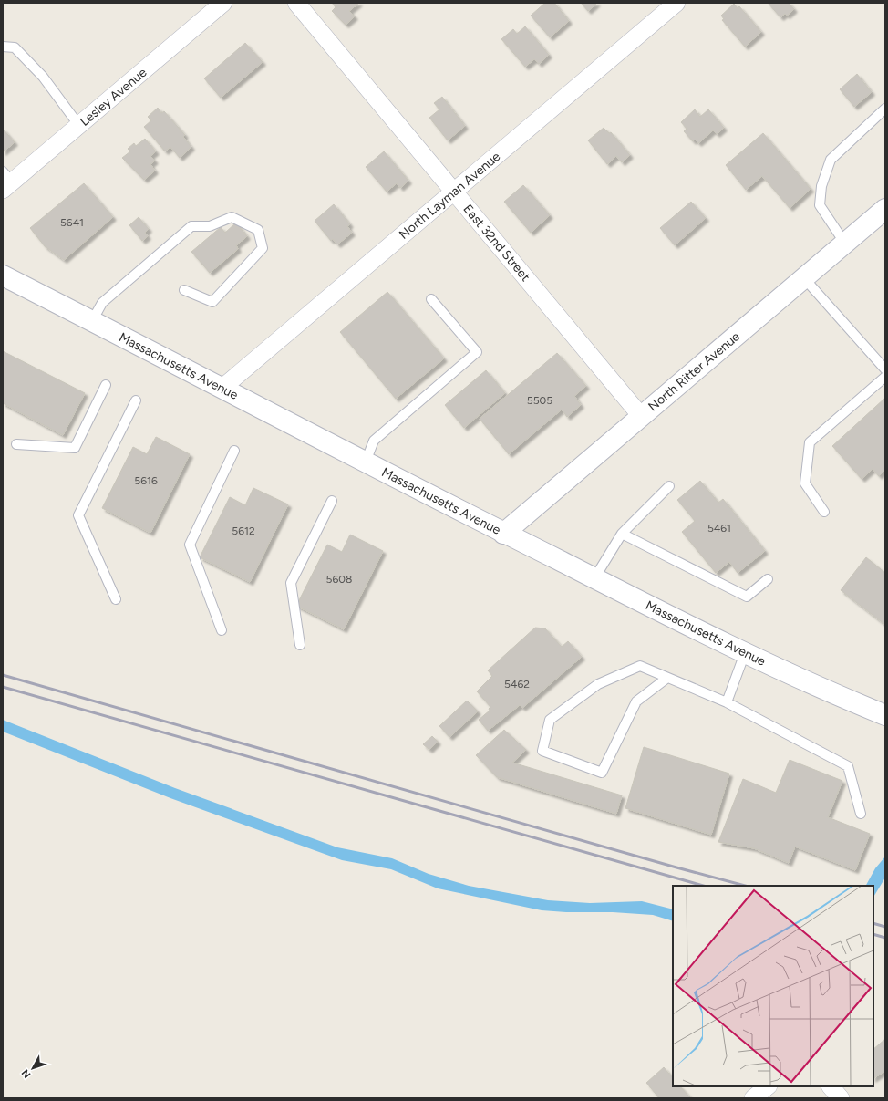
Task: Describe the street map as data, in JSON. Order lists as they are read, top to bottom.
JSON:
{
  "streets": {
    "main road": ["Massachusetts Avenue", "North Ritter Avenue"],
    "street": ["Lesley Avenue", "North Layman Avenue", "East 32nd Street"]
  },
  "crossings": [
    ["North Layman Avenue", "East 32nd Street"],
    ["North Layman Avenue", "Massachusetts Avenue"],
    ["East 32nd Street", "North Ritter Avenue"],
    ["Massachusetts Avenue", "North Ritter Avenue"]
  ],
  "house_numbers": [
    "5641",
    "5505",
    "5616",
    "5461",
    "5612",
    "5608",
    "5462"
  ],
  "north": "bottom left"
}
